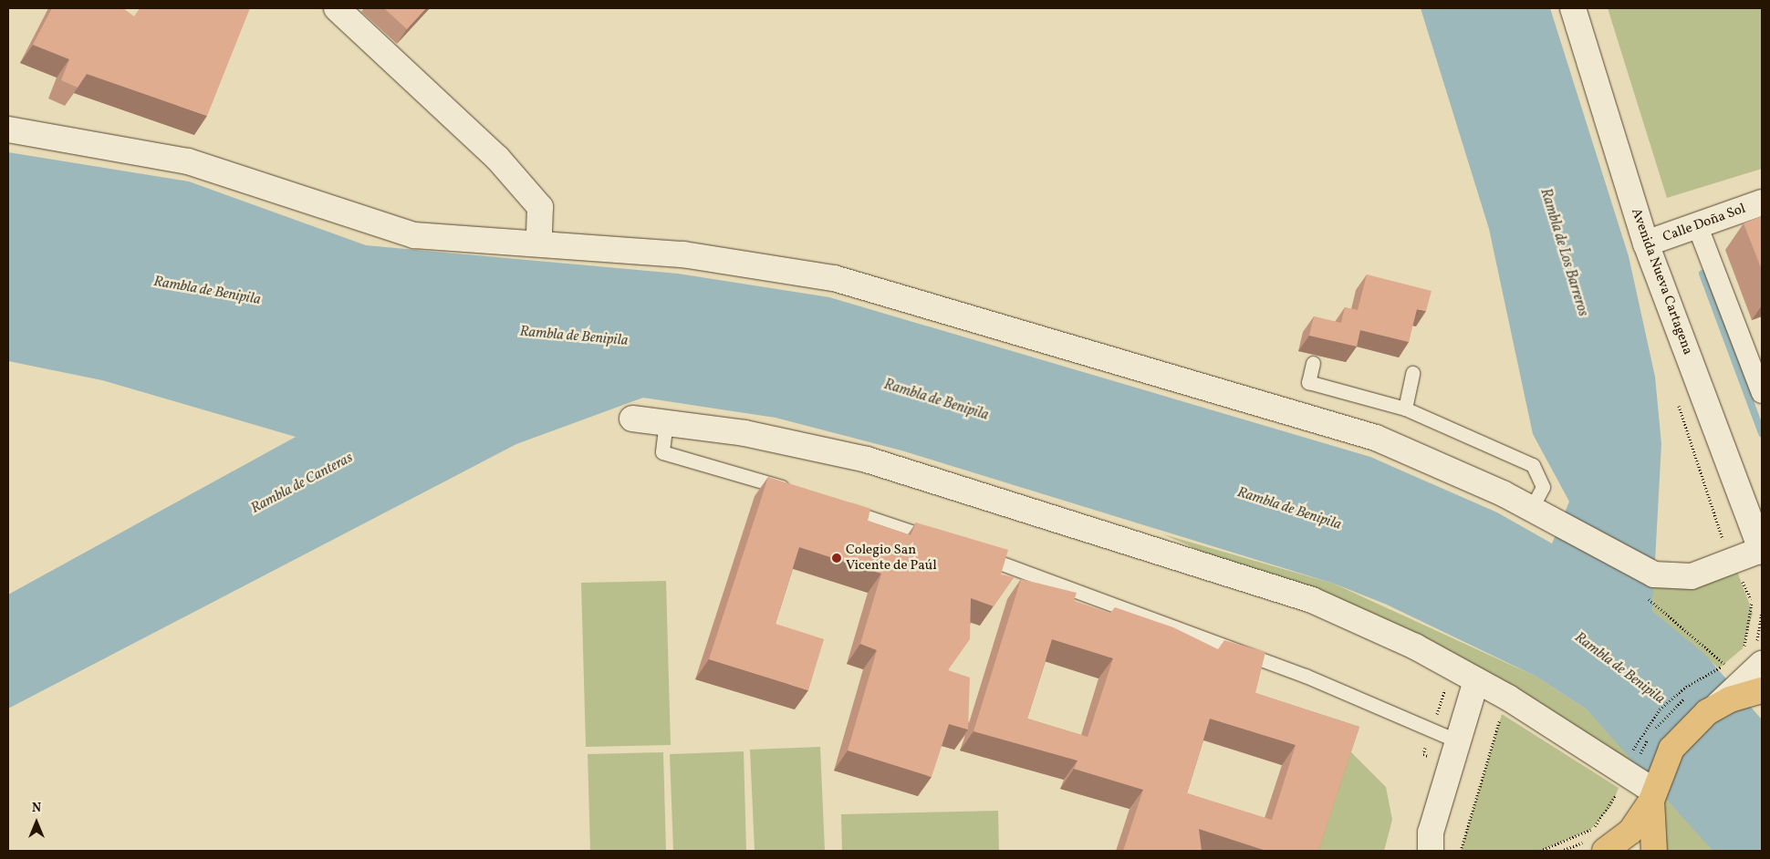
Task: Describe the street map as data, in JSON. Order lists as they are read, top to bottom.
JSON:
{
  "streets": {
    "street": ["Calle Doña Sol", "Avenida Nueva Cartagena"]
  },
  "crossings": [
    ["Calle Doña Sol", "Avenida Nueva Cartagena"]
  ],
  "water": ["Rambla de Los Barreros", "Rambla de Benipila", "Rambla de Canteras"],
  "places": ["Colegio San Vicente de Paúl"],
  "north": "top"
}
